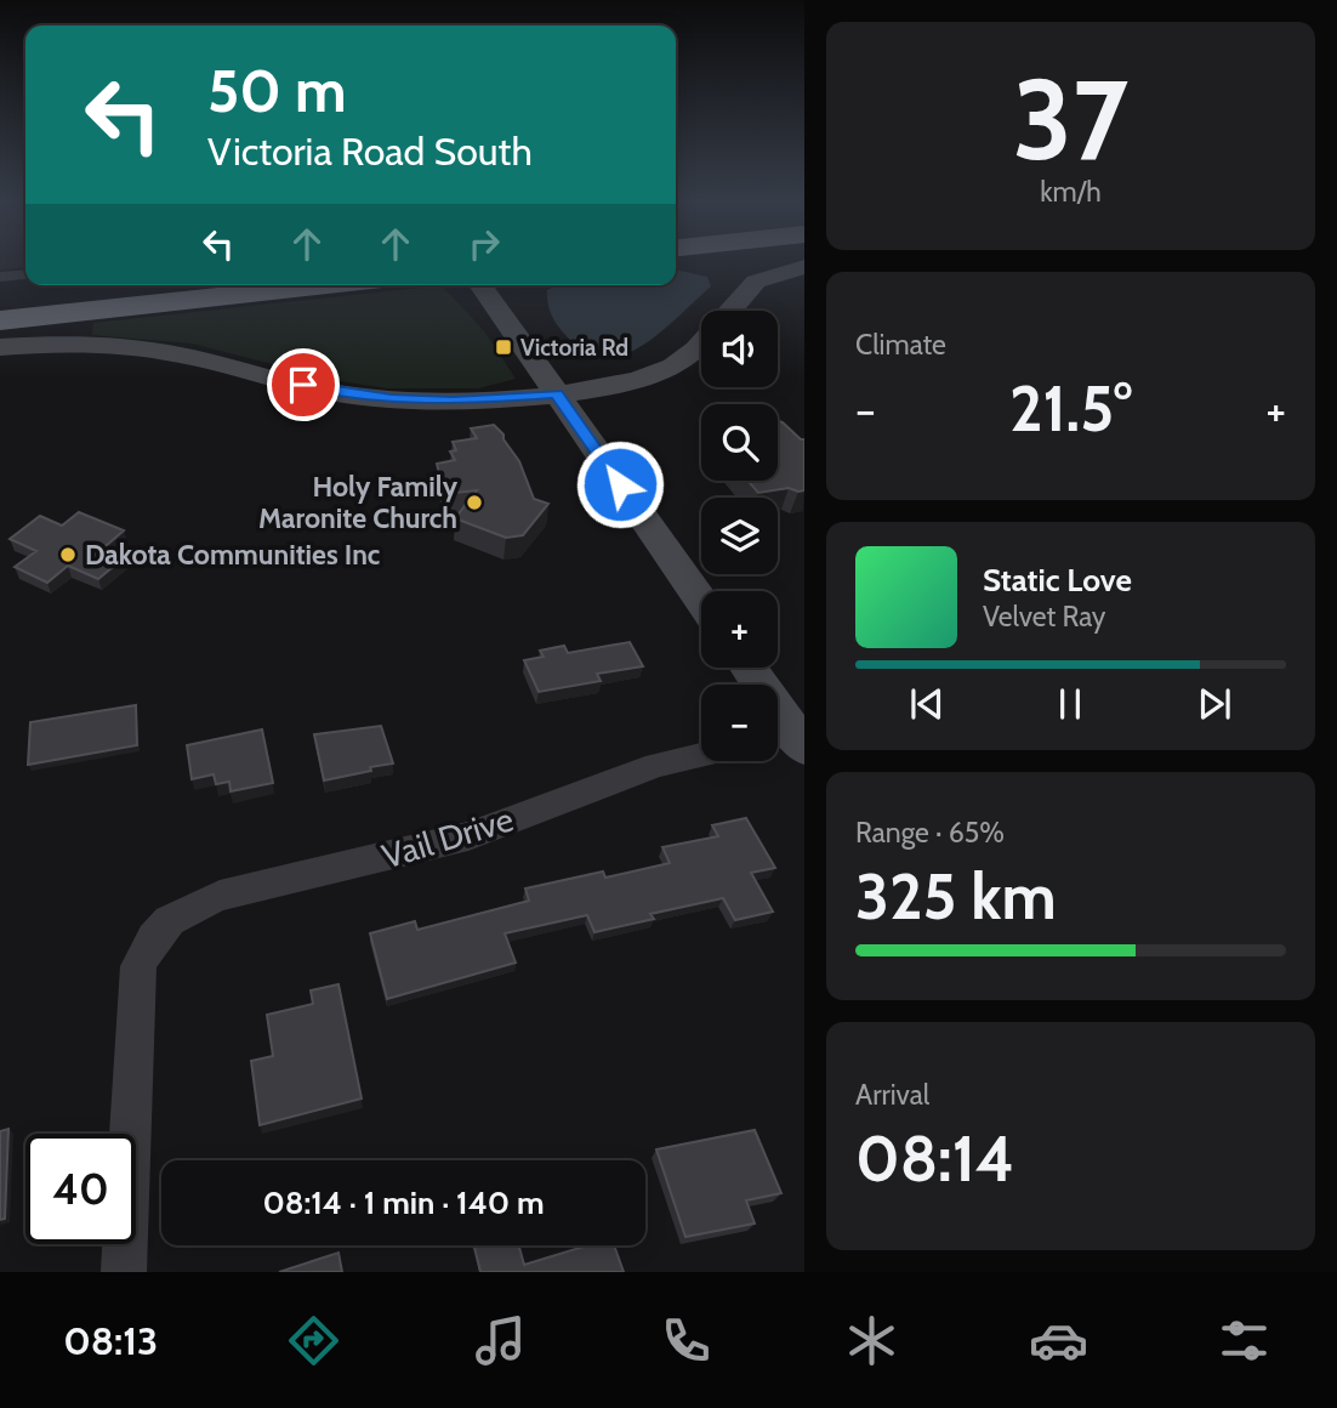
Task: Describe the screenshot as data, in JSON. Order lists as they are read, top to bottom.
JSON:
{
  "streets": {
    "street": ["Vail Drive"]
  },
  "places": {
    "transit": ["Victoria Rd"],
    "other": ["Holy Family Maronite Church", "Dakota Communities Inc"]
  },
  "page": {
    "tile": [
      ["37", "km/h"],
      "Climate",
      ["Range · 65%", "325 km"],
      ["Arrival", "08:14"]
    ],
    "turn": ["50 m", "Victoria Road South"],
    "map_buttons": ["+", "−"],
    "heat": ["−", "21.5°", "+"],
    "song": ["Static Love", "Velvet Ray"],
    "limit": "40",
    "trip": "08:14 · 1 min · 140 m",
    "tabs": "08:13"
  }
}
